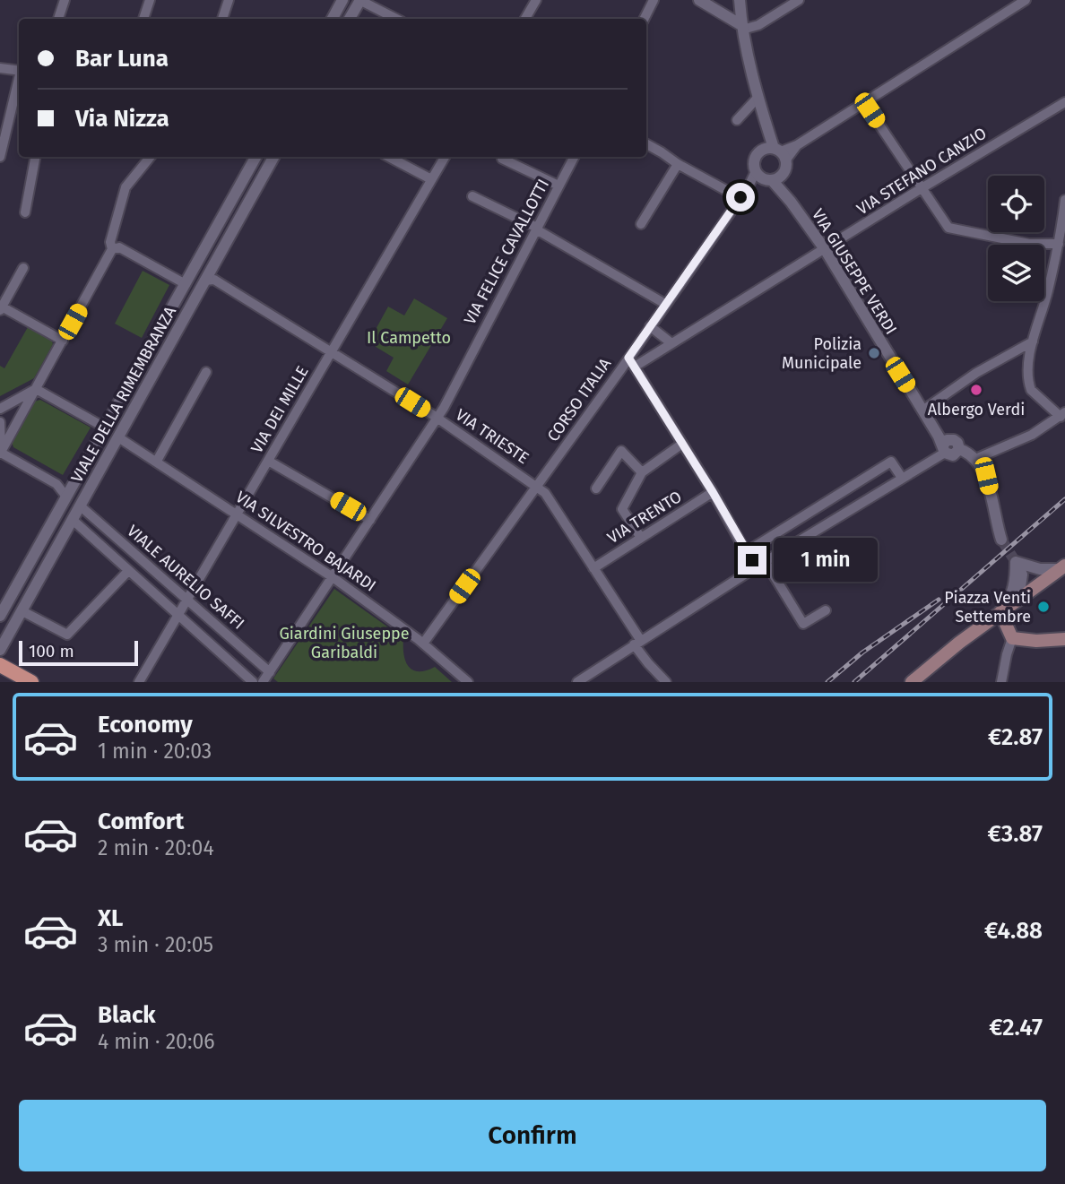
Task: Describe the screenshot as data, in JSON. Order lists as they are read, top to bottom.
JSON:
{
  "streets": {
    "street": [
      "VIA STEFANO CANZIO",
      "VIA FELICE CAVALLOTTI",
      "VIA GIUSEPPE VERDI",
      "VIALE DELLA RIMEMBRANZA",
      "CORSO ITALIA",
      "VIA DEI MILLE",
      "VIA TRIESTE",
      "VIA TRENTO",
      "VIA SILVESTRO BAJARDI",
      "VIALE AURELIO SAFFI"
    ]
  },
  "crossings": [
    ["VIA STEFANO CANZIO", "VIA GIUSEPPE VERDI"],
    ["VIA STEFANO CANZIO", "CORSO ITALIA"],
    ["VIA FELICE CAVALLOTTI", "VIA TRIESTE"],
    ["VIA FELICE CAVALLOTTI", "VIA SILVESTRO BAJARDI"],
    ["VIA FELICE CAVALLOTTI", "VIALE AURELIO SAFFI"],
    ["VIA GIUSEPPE VERDI", "CORSO ITALIA"],
    ["VIALE DELLA RIMEMBRANZA", "VIA TRIESTE"],
    ["VIALE DELLA RIMEMBRANZA", "VIA SILVESTRO BAJARDI"],
    ["VIALE DELLA RIMEMBRANZA", "VIALE AURELIO SAFFI"],
    ["CORSO ITALIA", "VIA TRIESTE"],
    ["CORSO ITALIA", "VIA SILVESTRO BAJARDI"],
    ["VIA DEI MILLE", "VIA TRIESTE"],
    ["VIA DEI MILLE", "VIA SILVESTRO BAJARDI"],
    ["VIA DEI MILLE", "VIALE AURELIO SAFFI"],
    ["VIA TRIESTE", "VIA TRENTO"]
  ],
  "parks": ["Il Campetto", "Giardini Giuseppe Garibaldi"],
  "places": ["Polizia Municipale", "Albergo Verdi", "Piazza Venti Settembre"],
  "scale_bar": "100 m",
  "page": {
    "banner": ["Bar Luna", "Via Nizza"],
    "bubble": "1 min",
    "scale": "100 m",
    "list": [
      {
        "name": "Economy",
        "note": "1 min · 20:03",
        "value": "€2.87"
      },
      {
        "name": "Comfort",
        "note": "2 min · 20:04",
        "value": "€3.87"
      },
      {
        "name": "XL",
        "note": "3 min · 20:05",
        "value": "€4.88"
      },
      {
        "name": "Black",
        "note": "4 min · 20:06",
        "value": "€2.47"
      }
    ],
    "buttons": "Confirm"
  }
}
